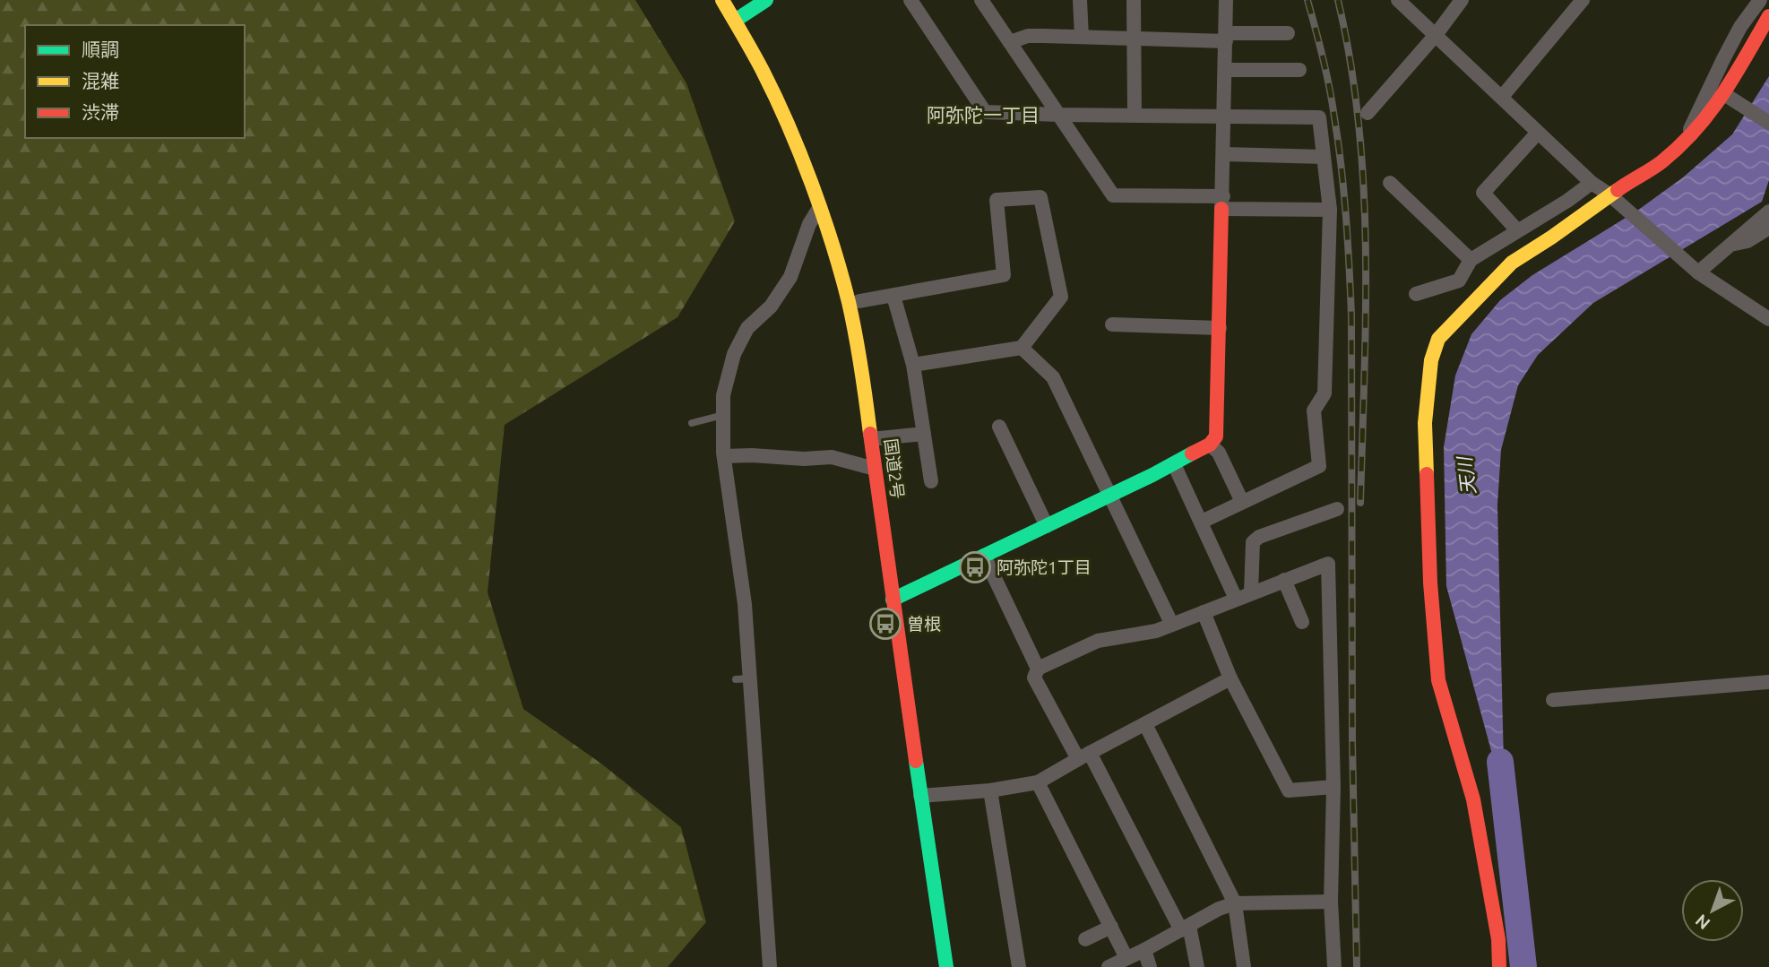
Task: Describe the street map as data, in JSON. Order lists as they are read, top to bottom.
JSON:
{
  "streets": {
    "main road": ["国道2号"]
  },
  "districts": ["阿弥陀一丁目"],
  "water": ["天川"],
  "places": {
    "bus stop": ["阿弥陀1丁目", "曽根"]
  },
  "legend": ["順調", "混雑", "渋滞"],
  "north": "bottom left"
}
